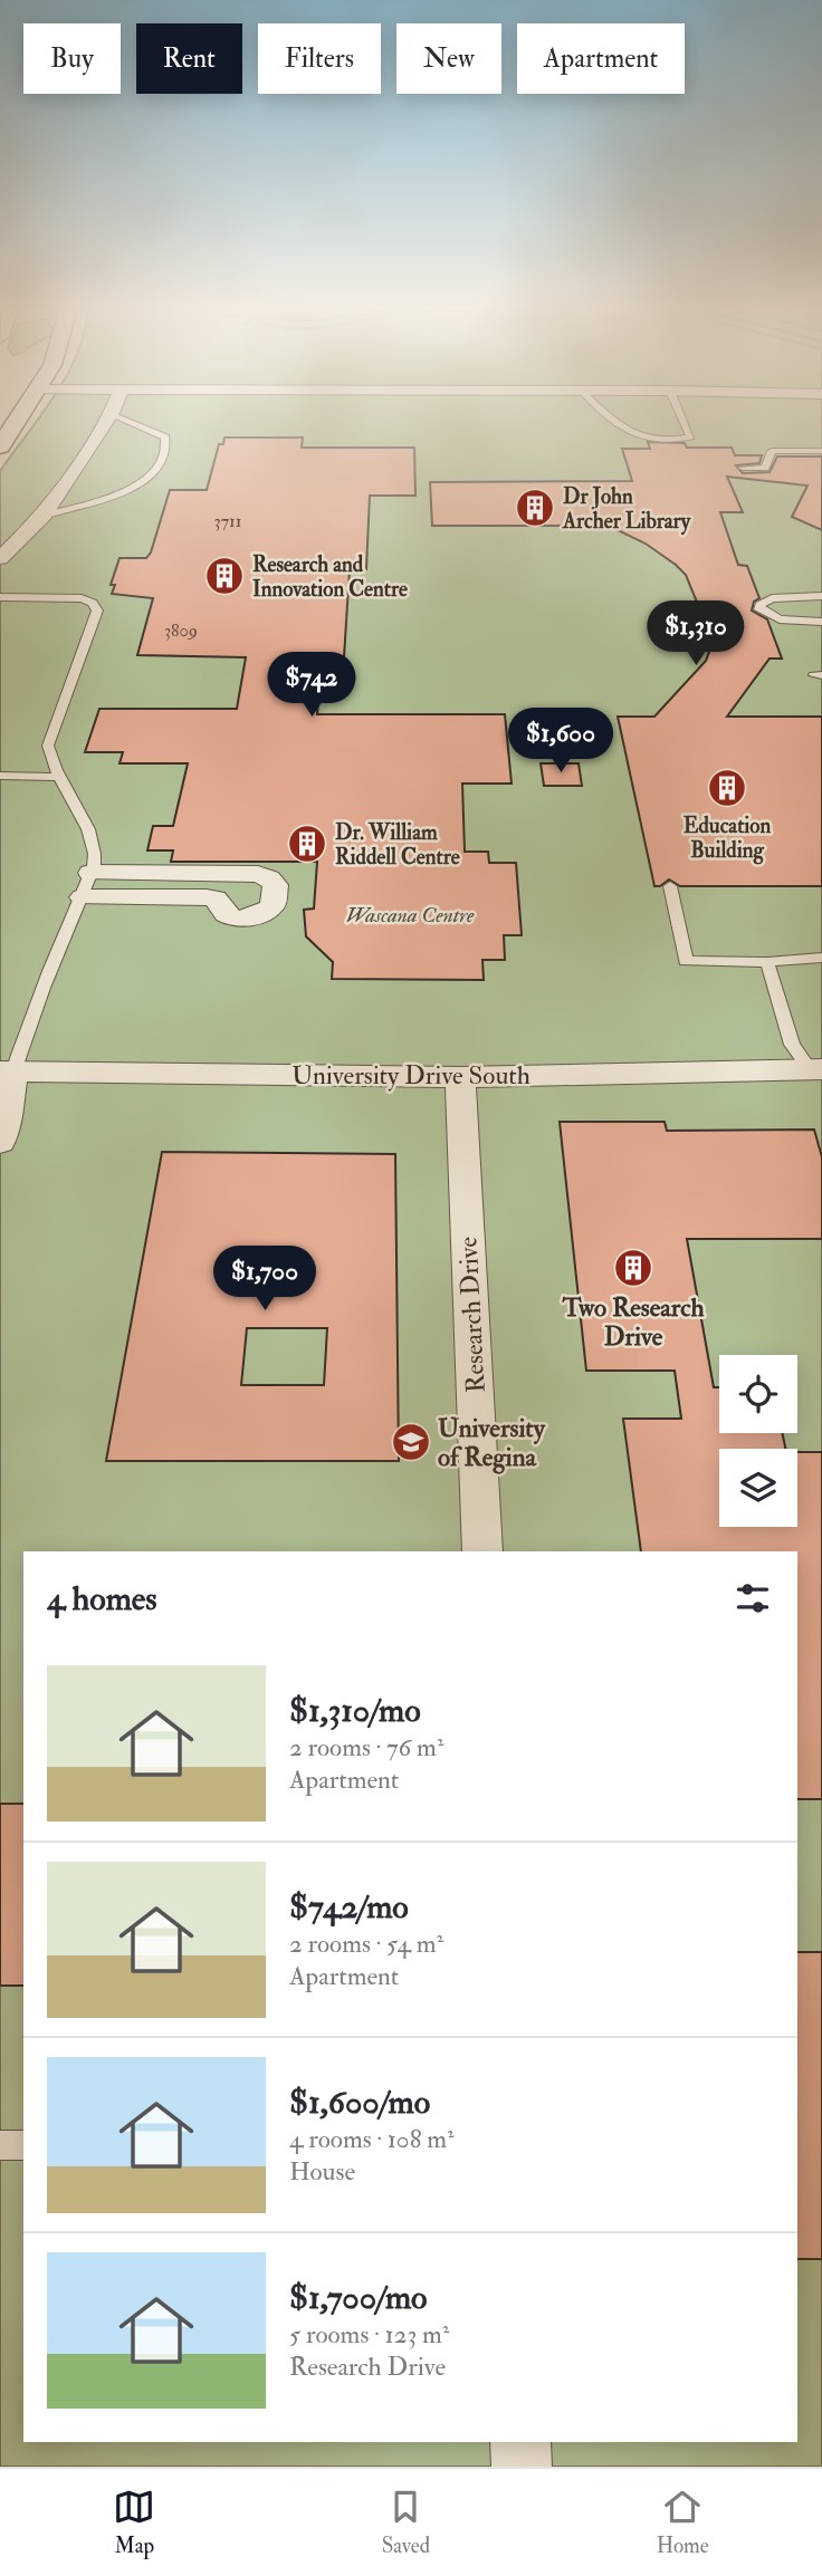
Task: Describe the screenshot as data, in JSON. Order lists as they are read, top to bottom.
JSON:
{
  "streets": {
    "street": ["University Drive South", "Research Drive"]
  },
  "crossings": [
    ["University Drive South", "Research Drive"]
  ],
  "parks": ["Wascana Centre"],
  "places": {
    "building": [
      "Dr John Archer Library",
      "Research and Innovation Centre",
      "Education Building",
      "Dr. William Riddell Centre",
      "Two Research Drive"
    ],
    "school or university": ["University of Regina"]
  },
  "house_numbers": ["3711", "3809"],
  "page": {
    "chip": [
      "Buy",
      "Rent",
      "Filters",
      "New",
      "Apartment"
    ],
    "price": [
      "$1,310",
      "$742",
      "$1,600",
      "$1,700"
    ],
    "heading": "4 homes",
    "list": [
      {
        "name": "$1,310/mo",
        "note": "2 rooms · 76 m² · Apartment"
      },
      {
        "name": "$742/mo",
        "note": "2 rooms · 54 m² · Apartment"
      },
      {
        "name": "$1,600/mo",
        "note": "4 rooms · 108 m² · House"
      },
      {
        "name": "$1,700/mo",
        "note": "5 rooms · 123 m² · Research Drive"
      }
    ],
    "tabs": ["Map", "Saved", "Home"]
  }
}
